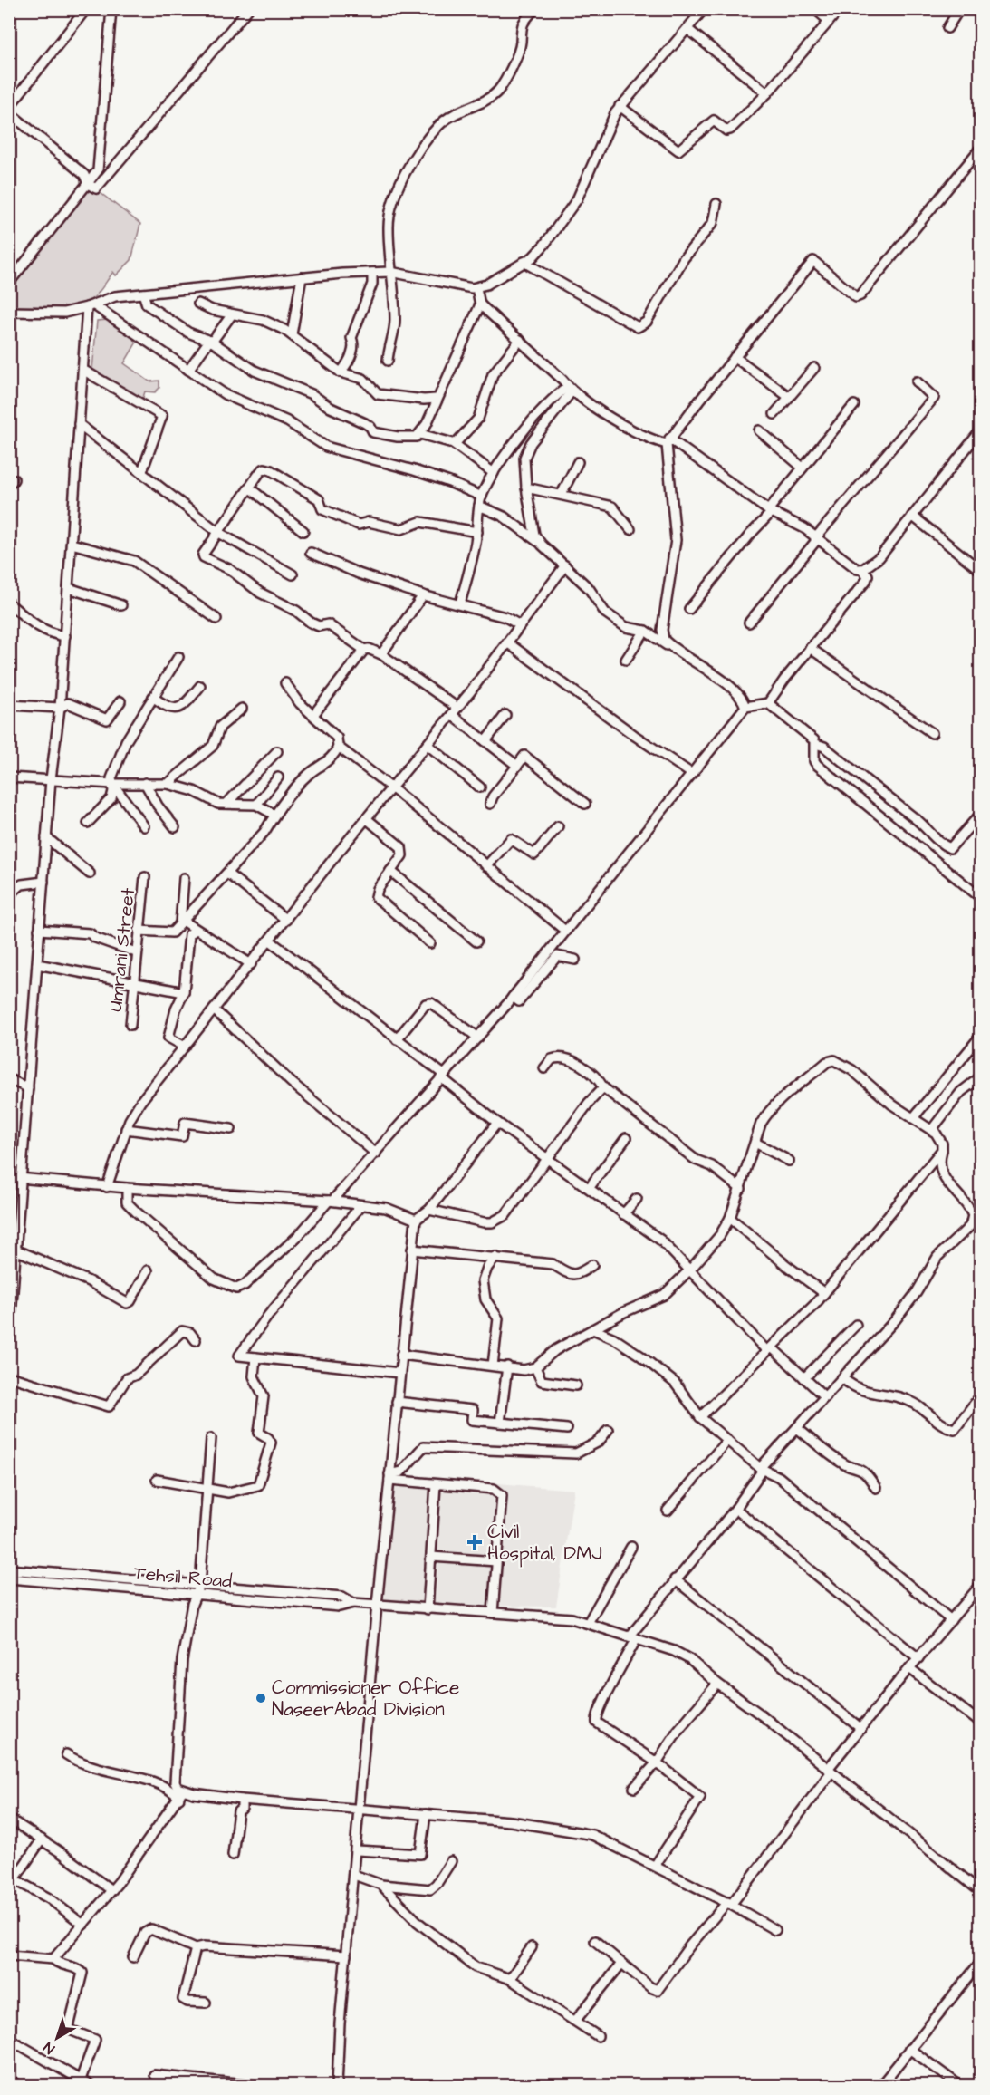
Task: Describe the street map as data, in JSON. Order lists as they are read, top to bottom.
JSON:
{
  "streets": {
    "street": ["Umrani Street", "Tehsil Road"]
  },
  "places": {
    "health": ["Civil Hospital, DMJ"],
    "other": ["Commissioner Office NaseerAbad Division"]
  },
  "north": "bottom left"
}
